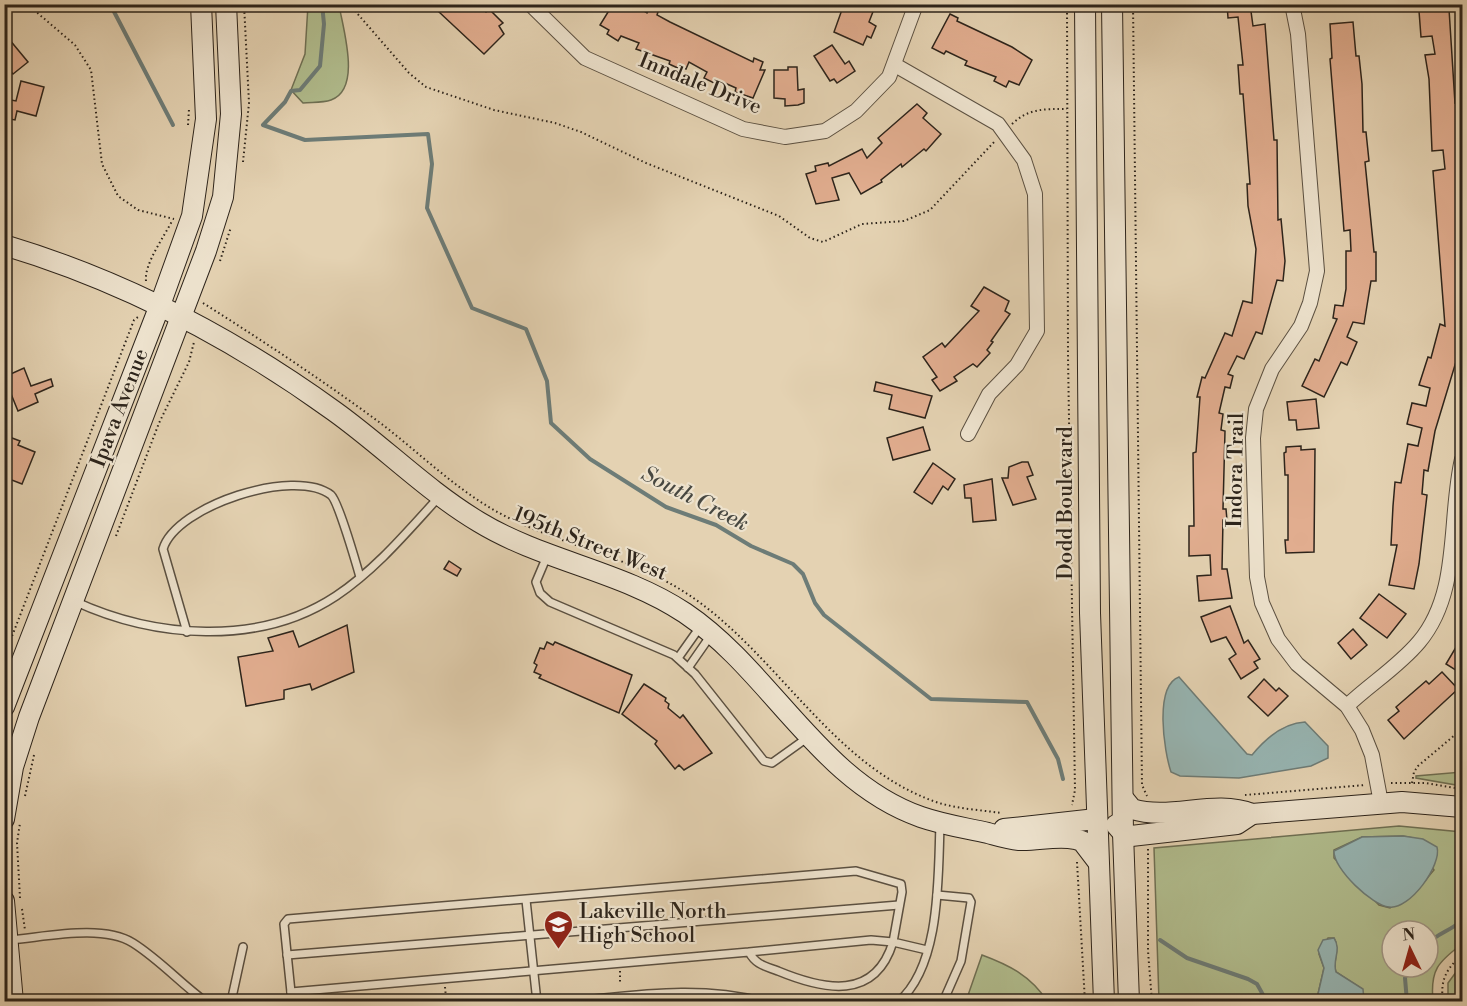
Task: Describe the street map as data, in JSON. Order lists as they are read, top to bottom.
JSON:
{
  "streets": {
    "street": [
      "Inndale Drive",
      "Ipava Avenue",
      "Indora Trail",
      "Dodd Boulevard",
      "195th Street West"
    ]
  },
  "crossings": [
    ["Ipava Avenue", "195th Street West"],
    ["Dodd Boulevard", "195th Street West"]
  ],
  "water": ["South Creek"],
  "places": {
    "school or university": ["Lakeville North High School"]
  },
  "north": "top"
}
